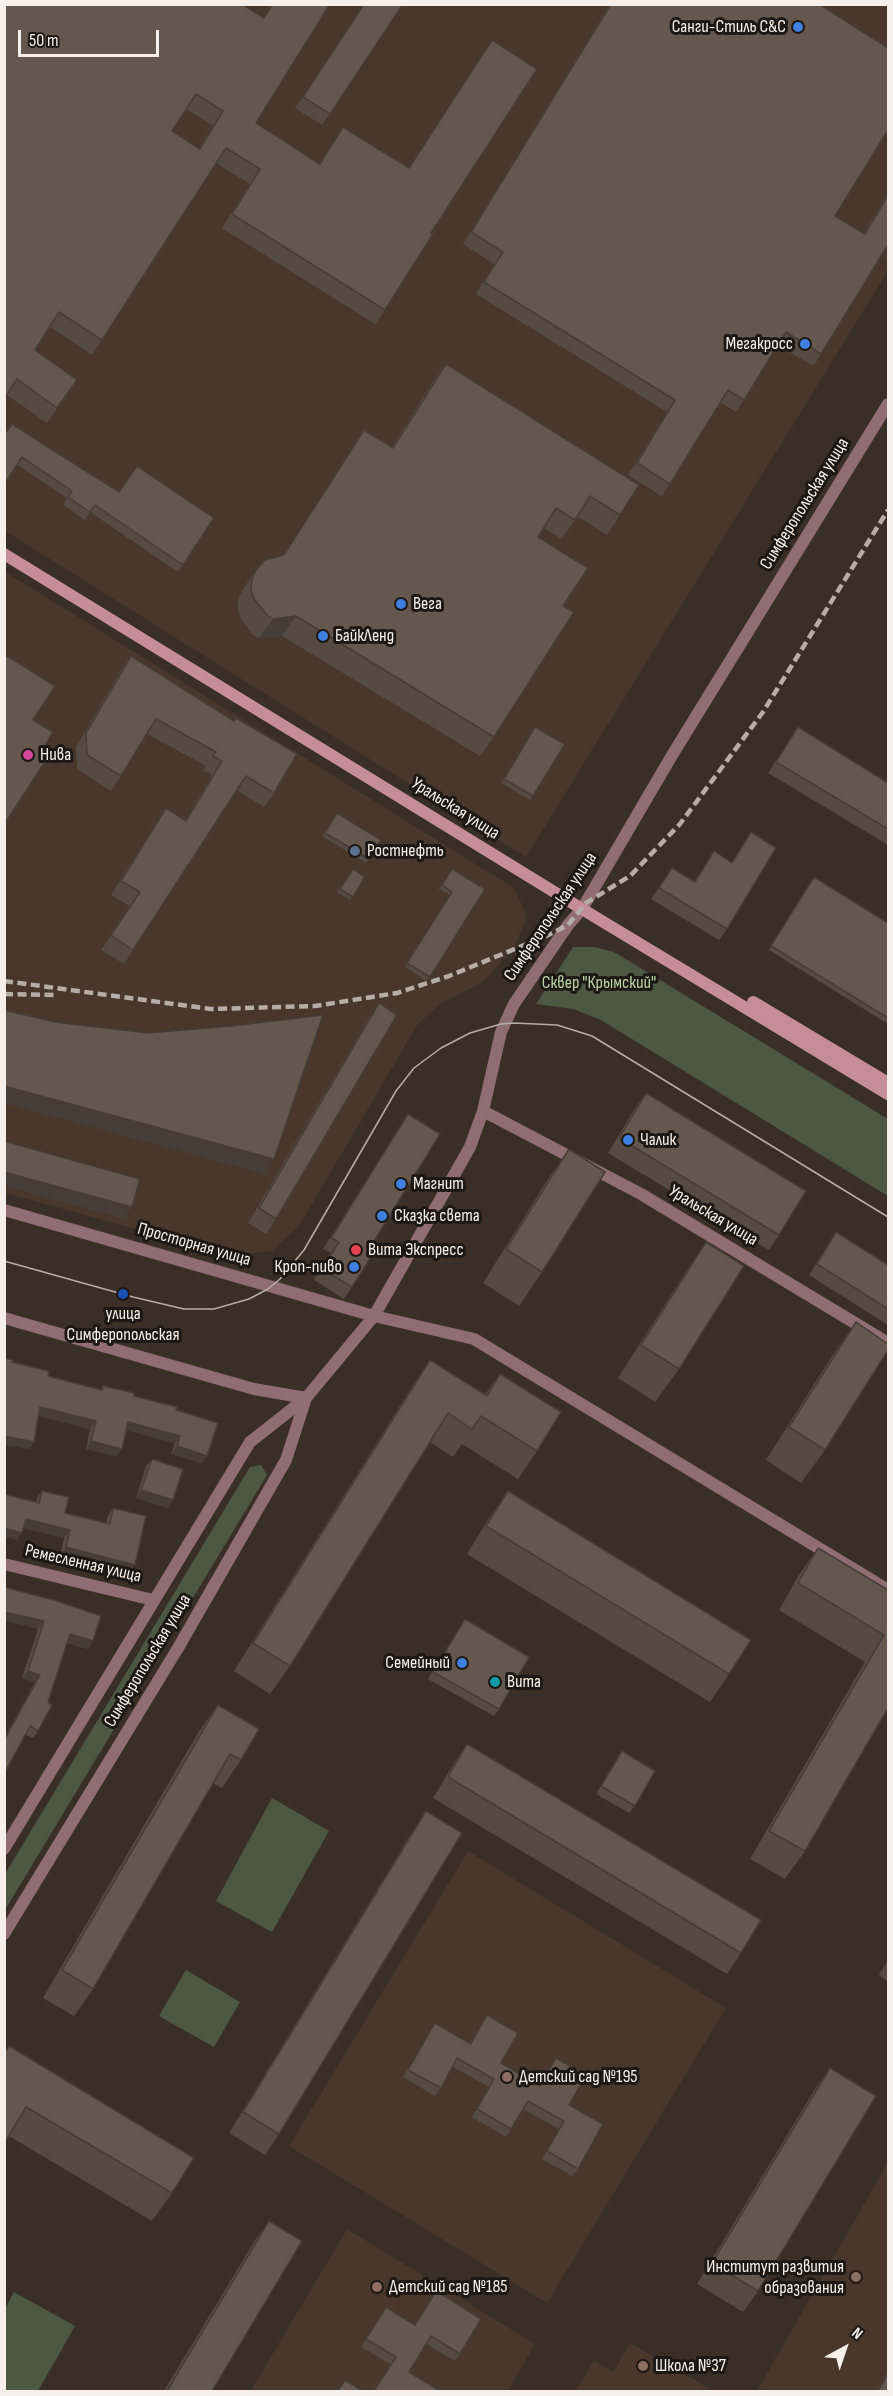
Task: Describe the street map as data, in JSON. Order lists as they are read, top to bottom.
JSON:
{
  "streets": {
    "main road": ["Уральская улица"],
    "street": ["Симферопольская улица", "Просторная улица", "Ремесленная улица"]
  },
  "crossings": [
    ["Симферопольская улица", "Уральская улица"],
    ["Симферопольская улица", "Просторная улица"],
    ["Симферопольская улица", "Ремесленная улица"]
  ],
  "parks": ["Сквер \"Крымский\""],
  "places": [
    "Санги-Стиль C&C",
    "Мегакросс",
    "Вега",
    "БайкЛенд",
    "Нива",
    "Ростнефть",
    "Чалик",
    "Магнит",
    "Сказка света",
    "Вита Экспресс",
    "Кроп-пиво",
    "улица Симферопольская",
    "Семейный",
    "Вита",
    "Детский сад №195",
    "Институт развития образования",
    "Детский сад №185",
    "Школа №37"
  ],
  "scale_bar": "50 m",
  "north": "top right"
}
